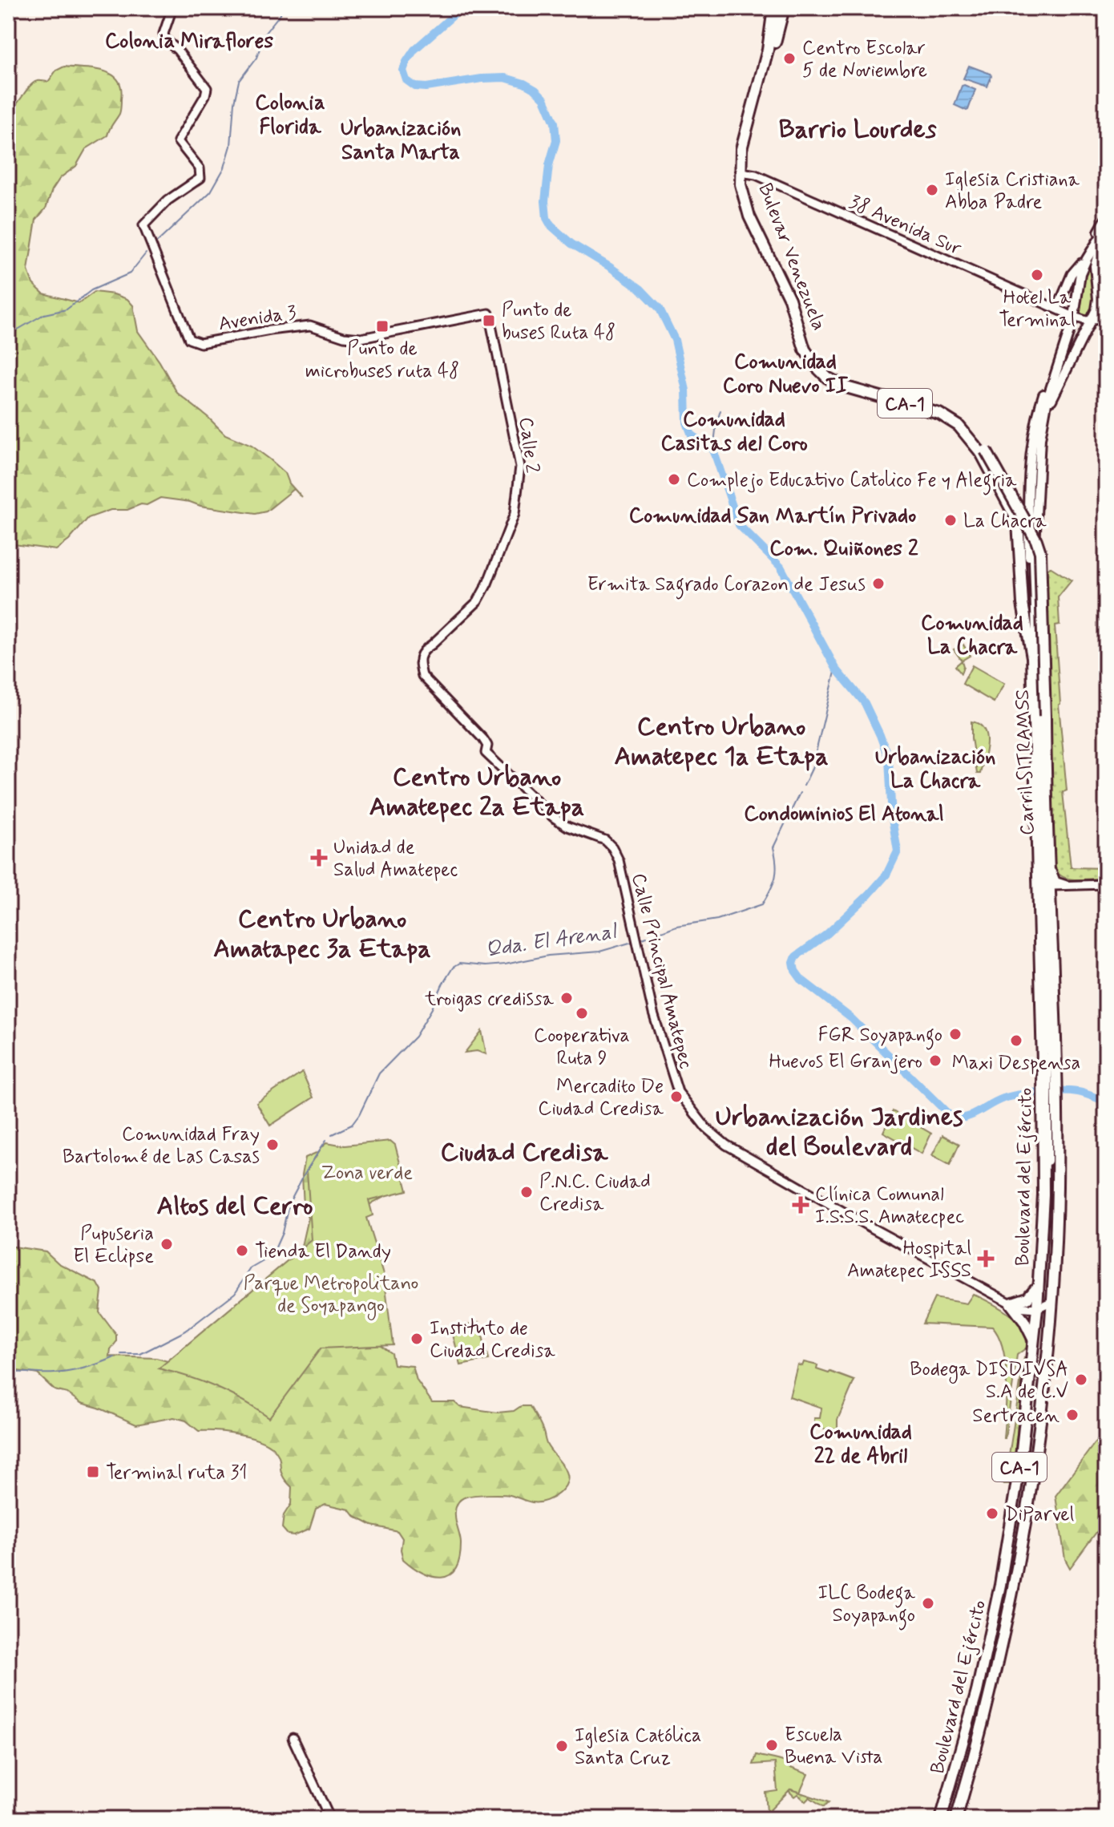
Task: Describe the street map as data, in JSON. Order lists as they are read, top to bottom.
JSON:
{
  "streets": {
    "highway": ["Bulevar Venezuela", "CA-1", "Boulevard del Ejército"],
    "main road": ["Carril SITRAMSS"],
    "street": [
      "38 Avenida Sur",
      "Avenida 3",
      "Calle 2",
      "Calle Principal Amatepec"
    ]
  },
  "crossings": [
    ["38 Avenida Sur", "Bulevar Venezuela"],
    ["38 Avenida Sur", "Carril SITRAMSS"],
    ["38 Avenida Sur", "Boulevard del Ejército"],
    ["Bulevar Venezuela", "Boulevard del Ejército"],
    ["Avenida 3", "Calle 2"],
    ["Calle 2", "Calle Principal Amatepec"],
    ["Carril SITRAMSS", "Boulevard del Ejército"],
    ["Calle Principal Amatepec", "Boulevard del Ejército"]
  ],
  "districts": [
    "Colonia Miraflores",
    "Colonia Florida",
    "Urbanización Santa Marta",
    "Barrio Lourdes",
    "Comunidad Coro Nuevo II",
    "Comunidad Casitas del Coro",
    "Comunidad San Martín Privado",
    "Com. Quiñones 2",
    "Comunidad La Chacra",
    "Centro Urbano Amatepec 1a Etapa",
    "Urbanización La Chacra",
    "Centro Urbano Amatepec 2a Etapa",
    "Condominios El Atonal",
    "Centro Urbano Amatapec 3a Etapa",
    "Urbanización Jardines del Boulevard",
    "Ciudad Credisa",
    "Altos del Cerro",
    "Comunidad 22 de Abril"
  ],
  "water": ["Qda. El Arenal"],
  "parks": ["Zona verde", "Parque Metropolitano de Soyapango"],
  "places": {
    "other": [
      "Centro Escolar 5 de Noviembre",
      "Iglesia Cristiana Abba Padre",
      "Hotel La Terminal",
      "Complejo Educativo Catolico Fe y Alegria",
      "La Chacra",
      "Ermita Sagrado Corazon de Jesus",
      "troigas credissa",
      "Cooperativa Ruta 9",
      "FGR Soyapango",
      "Maxi Despensa",
      "Huevos El Granjero",
      "Mercadito De Ciudad Credisa",
      "Comunidad Fray Bartolomé de Las Casas",
      "P.N.C. Ciudad Credisa",
      "Pupuseria El Eclipse",
      "Tienda El Dandy",
      "Instituto de Ciudad Credisa",
      "Bodega DISDIVSA S.A de C.V",
      "Sertracen",
      "DiParvel",
      "ILC Bodega Soyapango",
      "Escuela Buena Vista",
      "Iglesia Católica Santa Cruz"
    ],
    "transit": ["Punto de buses Ruta 48", "Punto de microbuses ruta 48", "Terminal ruta 31"],
    "health": ["Unidad de Salud Amatepec", "Clínica Comunal I.S.S.S. Amatecpec", "Hospital Amatepec ISSS"]
  }
}
